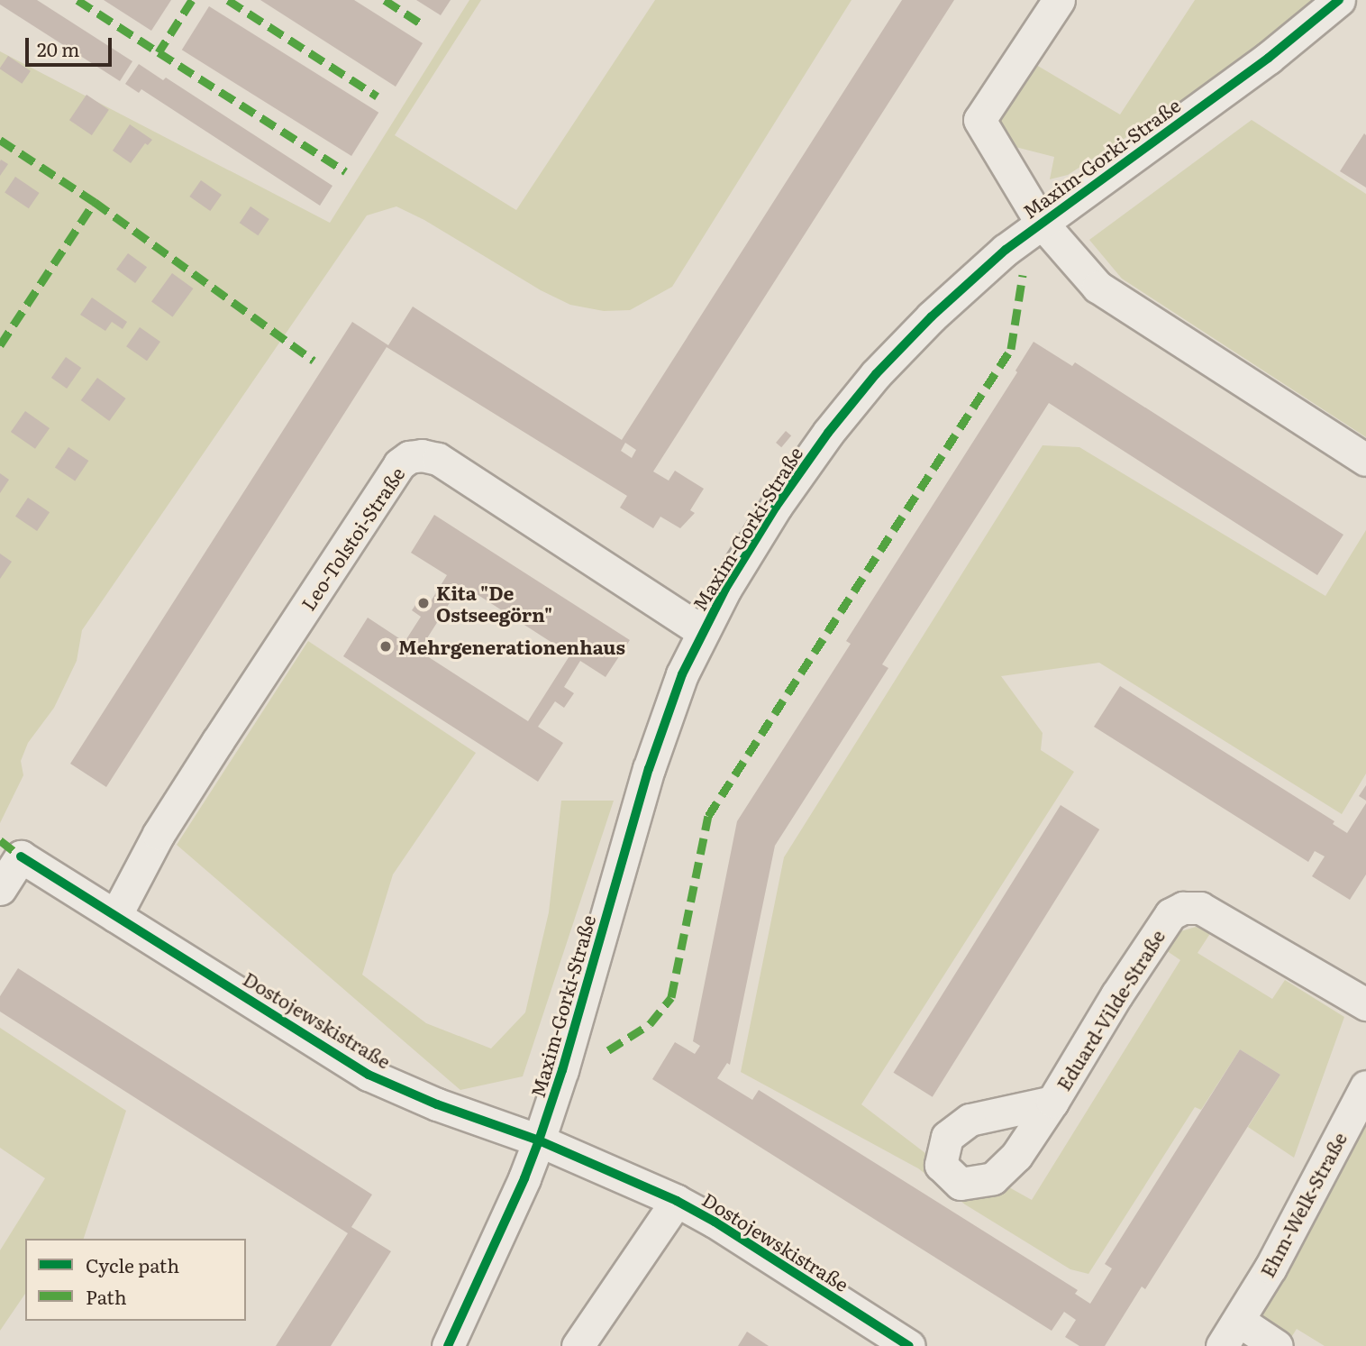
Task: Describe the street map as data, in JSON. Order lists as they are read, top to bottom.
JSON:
{
  "streets": {
    "street": [
      "Maxim-Gorki-Straße",
      "Leo-Tolstoi-Straße",
      "Eduard-Vilde-Straße",
      "Dostojewskistraße",
      "Ehm-Welk-Straße"
    ]
  },
  "crossings": [
    ["Maxim-Gorki-Straße", "Leo-Tolstoi-Straße"],
    ["Maxim-Gorki-Straße", "Dostojewskistraße"],
    ["Leo-Tolstoi-Straße", "Dostojewskistraße"]
  ],
  "places": ["Kita \"De Ostseegörn\"", "Mehrgenerationenhaus"],
  "legend": ["Cycle path", "Path"],
  "scale_bar": "20 m"
}
